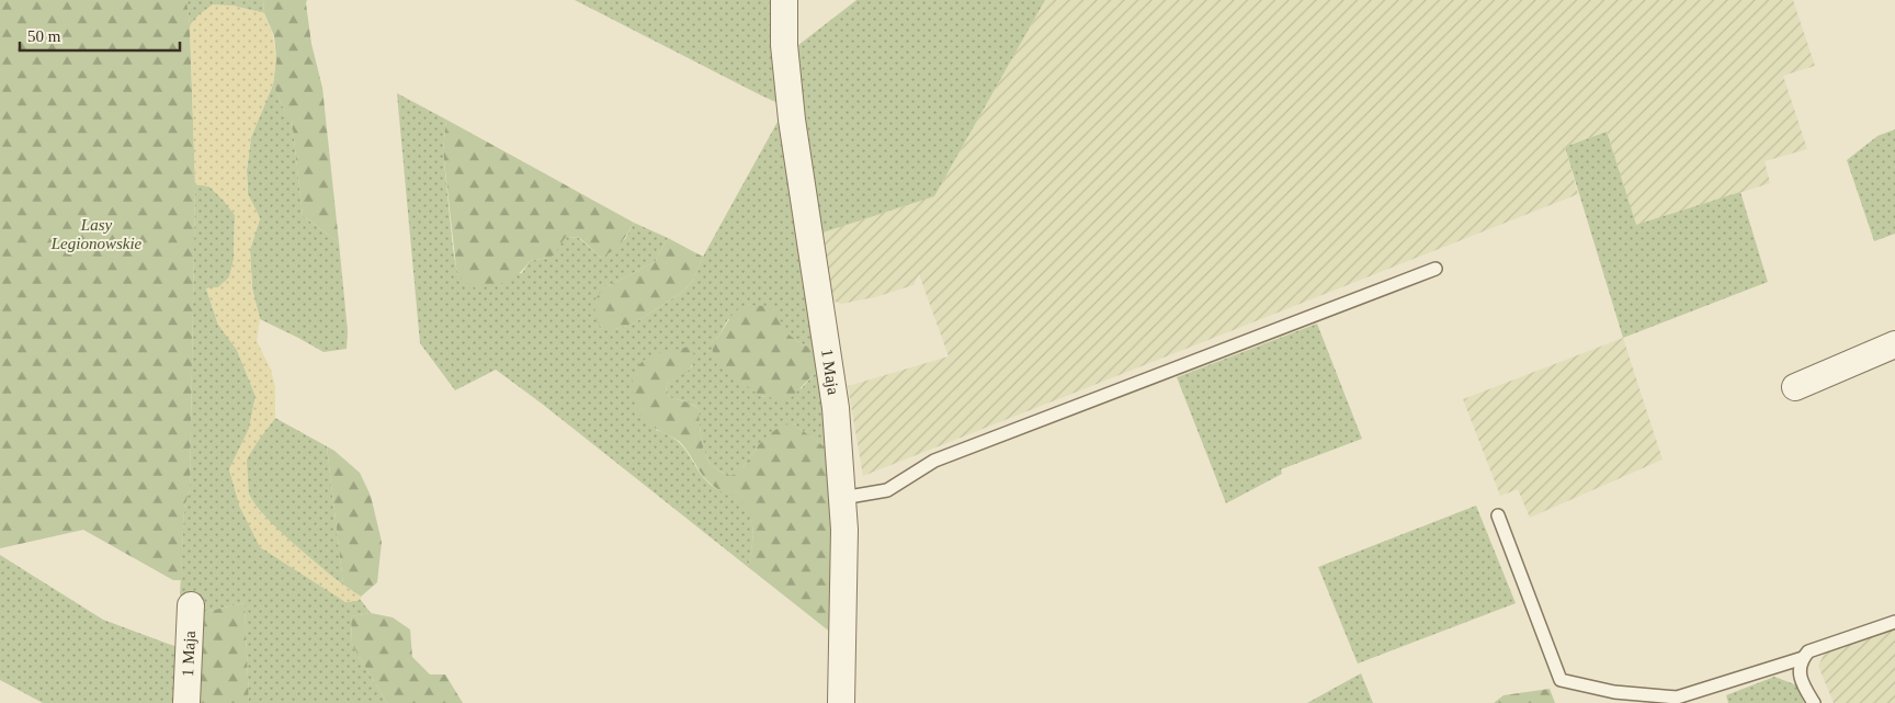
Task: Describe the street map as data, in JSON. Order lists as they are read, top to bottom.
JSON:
{
  "streets": {
    "street": ["1 Maja"]
  },
  "parks": ["Lasy Legionowskie"],
  "scale_bar": "50 m"
}
